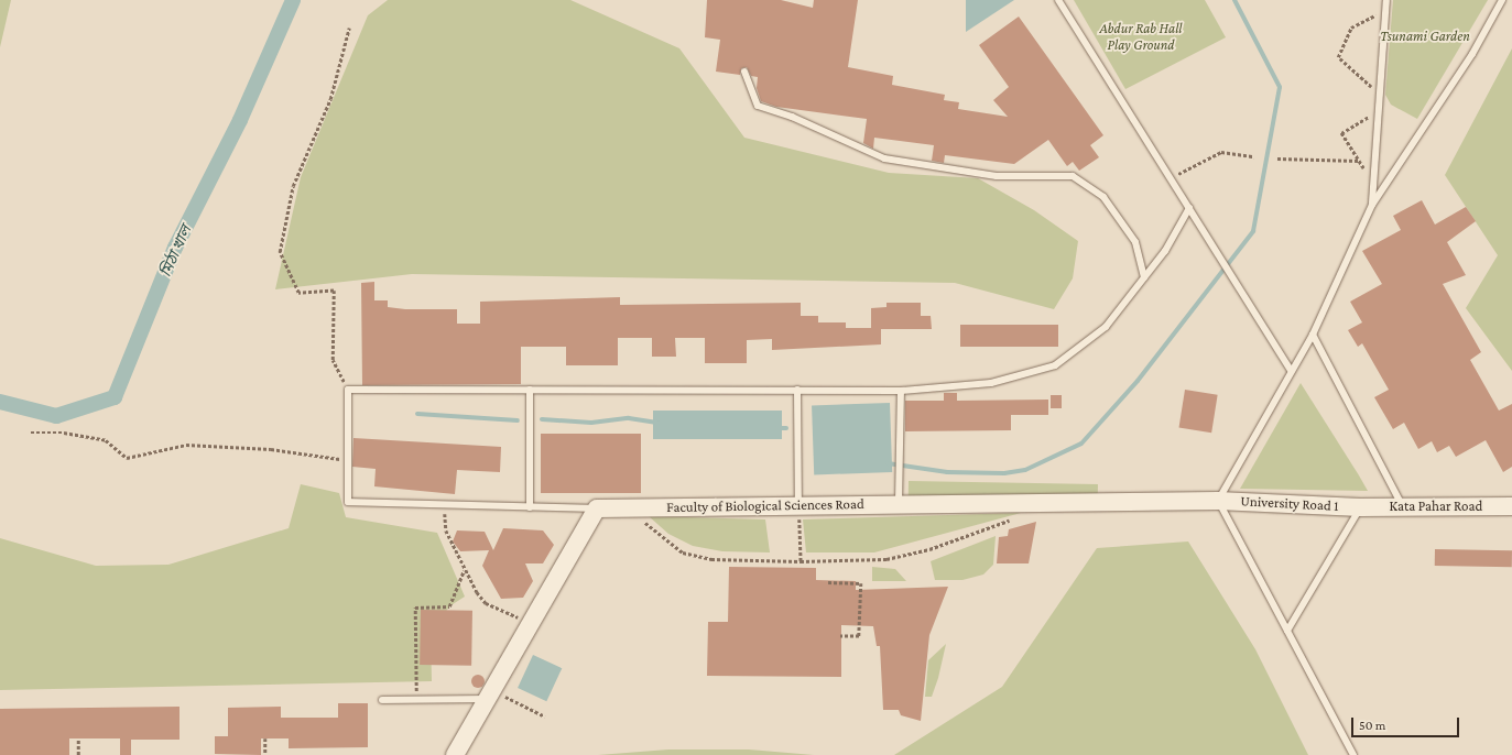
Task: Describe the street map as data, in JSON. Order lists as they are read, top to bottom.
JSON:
{
  "streets": {
    "street": ["University Road 1", "Faculty of Biological Sciences Road", "Kata Pahar Road"]
  },
  "crossings": [
    ["University Road 1", "Faculty of Biological Sciences Road"],
    ["University Road 1", "Kata Pahar Road"]
  ],
  "water": ["মিঠা খাল"],
  "parks": ["Abdur Rab Hall Play Ground", "Tsunami Garden"],
  "scale_bar": "50 m"
}
